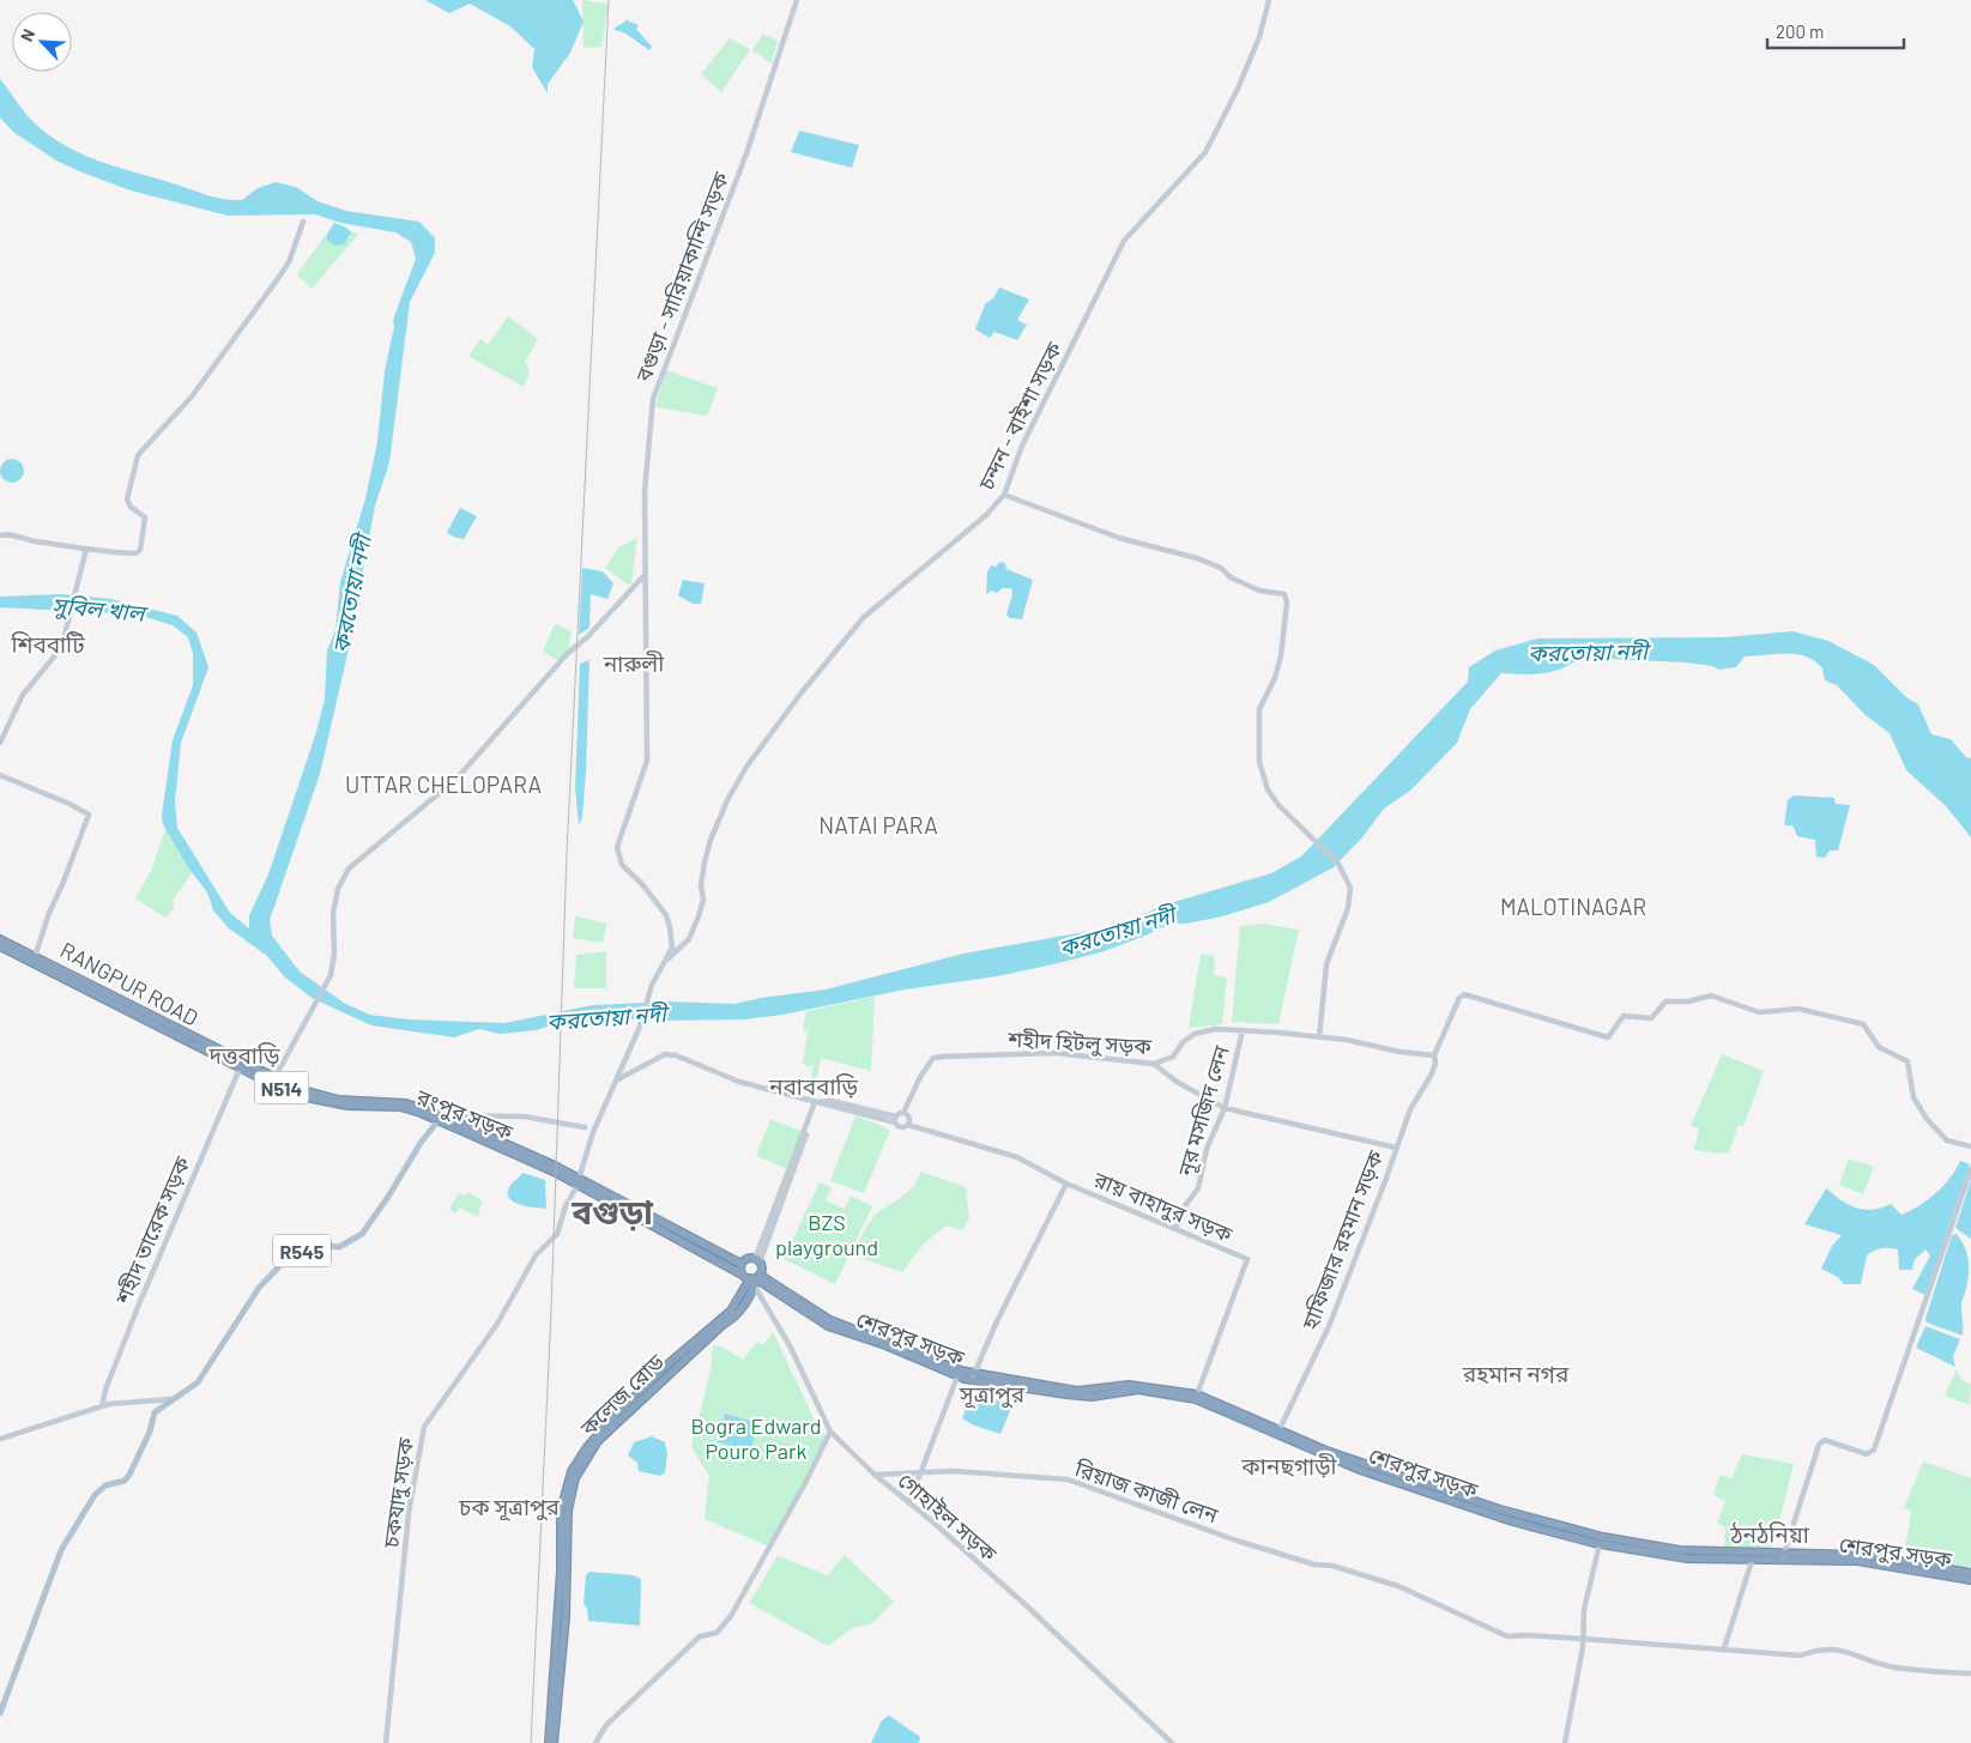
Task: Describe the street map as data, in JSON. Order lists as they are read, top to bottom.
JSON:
{
  "streets": {
    "highway": [
      "RANGPUR ROAD",
      "N514",
      "রংপুর সড়ক",
      "শেরপুর সড়ক",
      "কলেজ রোড"
    ],
    "main road": ["R545"],
    "street": [
      "বগুড়া - সারিয়াকান্দি সড়ক",
      "চন্দন - বাইশা সড়ক",
      "শহীদ হিটলু সড়ক",
      "নূর মসজিদ লেন",
      "রায় বাহাদুর সড়ক",
      "শহীদ তারেক সড়ক",
      "হাফিজার রহমান সড়ক",
      "রিয়াজ কাজী লেন",
      "চকযাদু সড়ক",
      "গোহাইল সড়ক"
    ]
  },
  "crossings": [
    ["বগুড়া - সারিয়াকান্দি সড়ক", "চন্দন - বাইশা সড়ক"],
    ["বগুড়া - সারিয়াকান্দি সড়ক", "চকযাদু সড়ক"],
    ["চন্দন - বাইশা সড়ক", "চকযাদু সড়ক"],
    ["RANGPUR ROAD", "রংপুর সড়ক"],
    ["শহীদ হিটলু সড়ক", "নূর মসজিদ লেন"],
    ["শহীদ হিটলু সড়ক", "হাফিজার রহমান সড়ক"],
    ["নূর মসজিদ লেন", "রায় বাহাদুর সড়ক"],
    ["রংপুর সড়ক", "শহীদ তারেক সড়ক"],
    ["রংপুর সড়ক", "R545"],
    ["রংপুর সড়ক", "শেরপুর সড়ক"],
    ["রংপুর সড়ক", "কলেজ রোড"],
    ["রংপুর সড়ক", "চকযাদু সড়ক"],
    ["রংপুর সড়ক", "গোহাইল সড়ক"],
    ["রায় বাহাদুর সড়ক", "শেরপুর সড়ক"],
    ["রায় বাহাদুর সড়ক", "চকযাদু সড়ক"],
    ["হাফিজার রহমান সড়ক", "শেরপুর সড়ক"],
    ["শেরপুর সড়ক", "কলেজ রোড"],
    ["শেরপুর সড়ক", "গোহাইল সড়ক"],
    ["কলেজ রোড", "গোহাইল সড়ক"],
    ["রিয়াজ কাজী লেন", "গোহাইল সড়ক"]
  ],
  "districts": [
    "শিববাটি",
    "নারুলী",
    "UTTAR CHELOPARA",
    "NATAI PARA",
    "MALOTINAGAR",
    "দত্তবাড়ি",
    "নবাববাড়ি",
    "বগুড়া",
    "রহমান নগর",
    "সূত্রাপুর",
    "কানছগাড়ী",
    "চক সূত্রাপুর",
    "ঠনঠনিয়া"
  ],
  "water": ["করতোয়া নদী", "সুবিল খাল"],
  "parks": ["BZS playground", "Bogra Edward Pouro Park"],
  "scale_bar": "200 m",
  "north": "top left"
}
